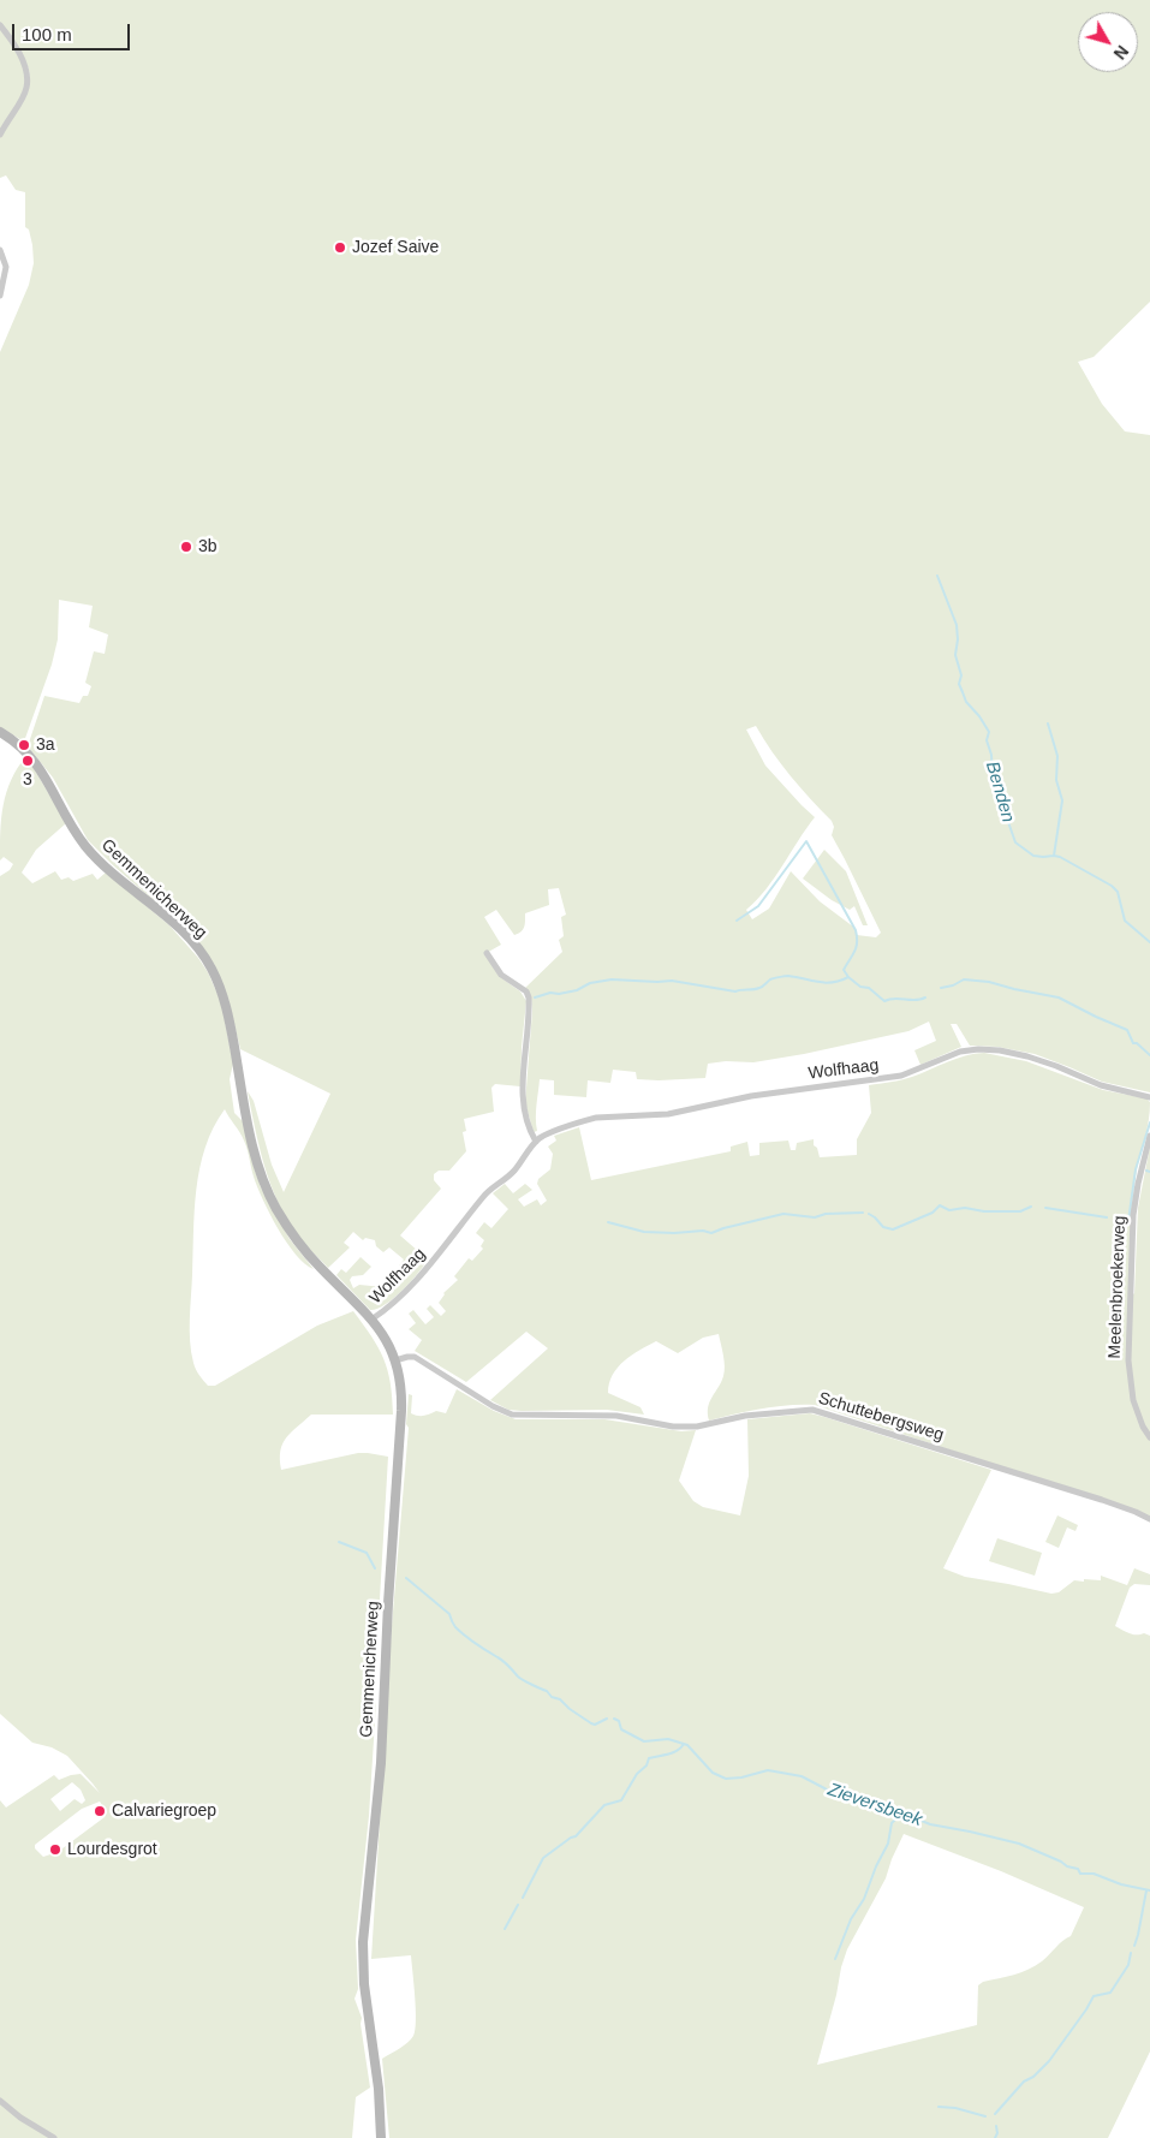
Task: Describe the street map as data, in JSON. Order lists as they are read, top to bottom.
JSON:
{
  "streets": {
    "main road": ["Gemmenicherweg"],
    "street": ["Wolfhaag", "Meelenbroekerweg", "Schuttebergsweg"]
  },
  "crossings": [
    ["Gemmenicherweg", "Wolfhaag"],
    ["Gemmenicherweg", "Schuttebergsweg"]
  ],
  "water": ["Benden", "Zieversbeek"],
  "places": [
    "Jozef Saive",
    "3b",
    "3a",
    "3",
    "Calvariegroep",
    "Lourdesgrot"
  ],
  "scale_bar": "100 m",
  "north": "bottom right"
}
